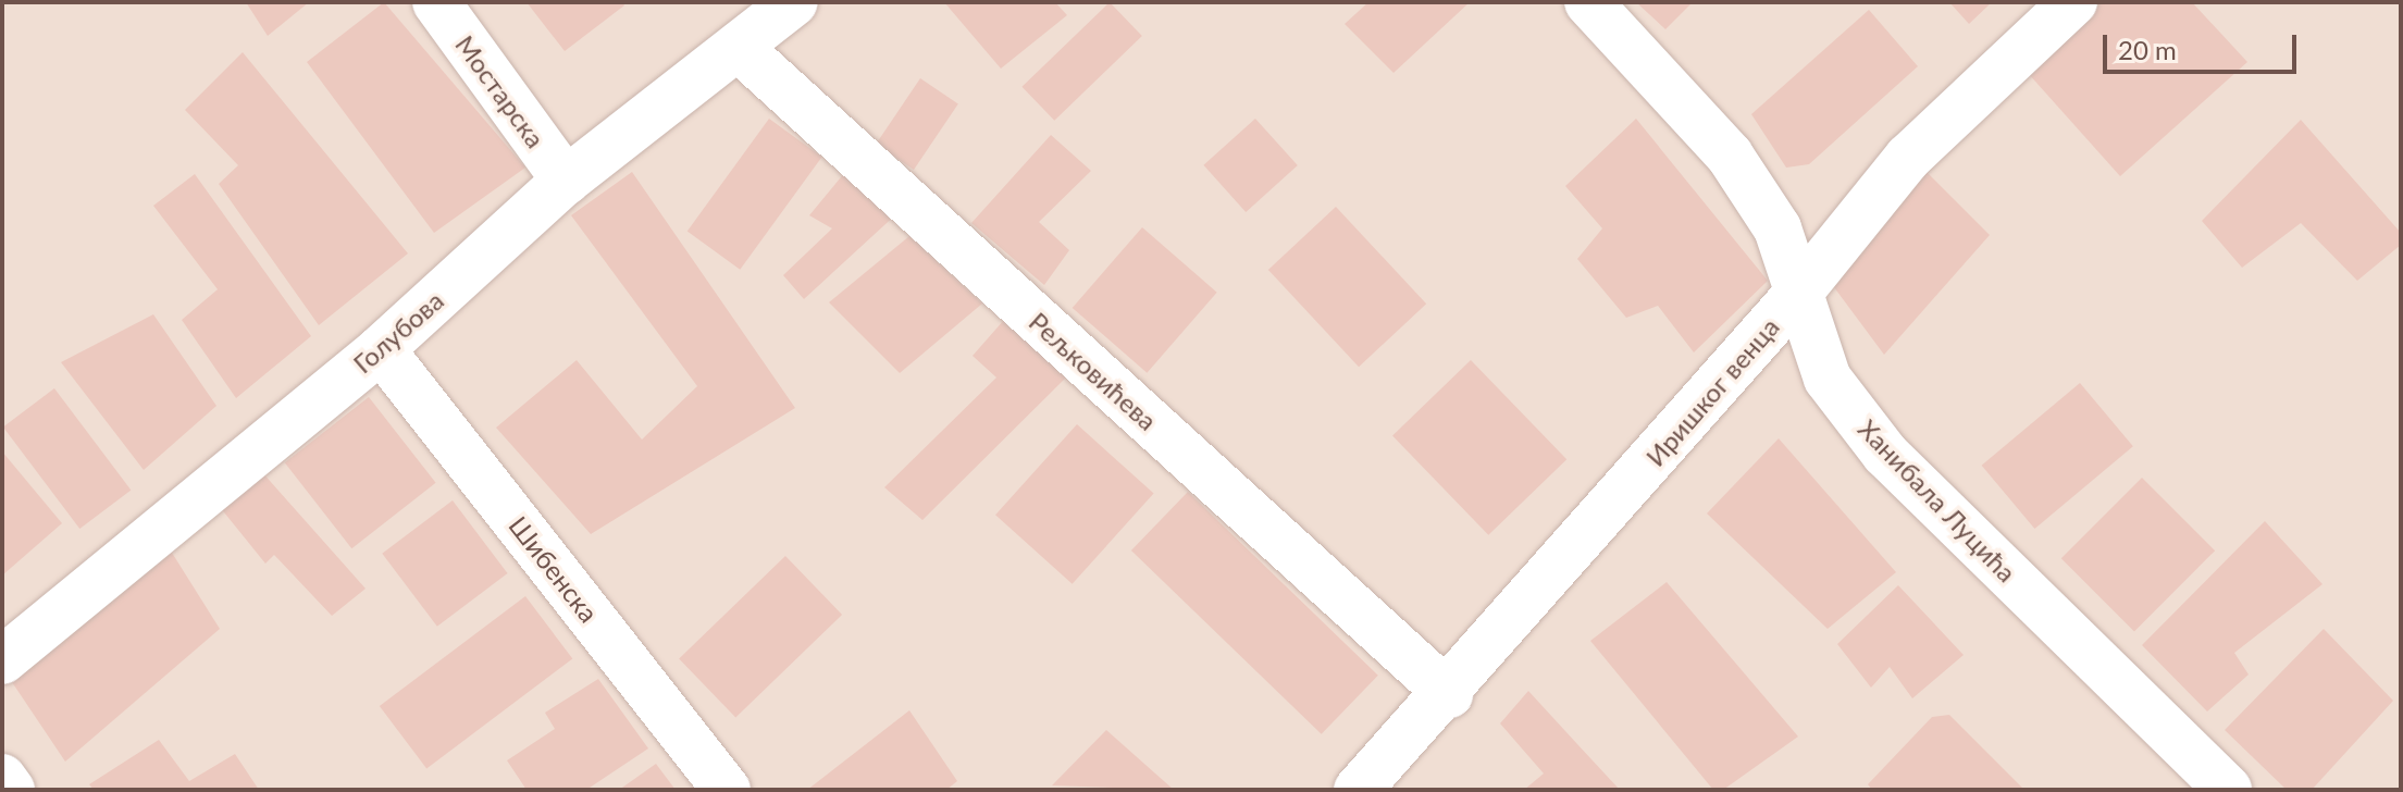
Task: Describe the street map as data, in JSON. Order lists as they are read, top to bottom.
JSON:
{
  "streets": {
    "street": [
      "Мостарска",
      "Голубова",
      "Рељковићева",
      "Иришког венца",
      "Ханибала Луцића",
      "Шибенска"
    ]
  },
  "crossings": [
    ["Мостарска", "Голубова"],
    ["Голубова", "Рељковићева"],
    ["Голубова", "Шибенска"],
    ["Рељковићева", "Иришког венца"],
    ["Иришког венца", "Ханибала Луцића"]
  ],
  "scale_bar": "20 m"
}
